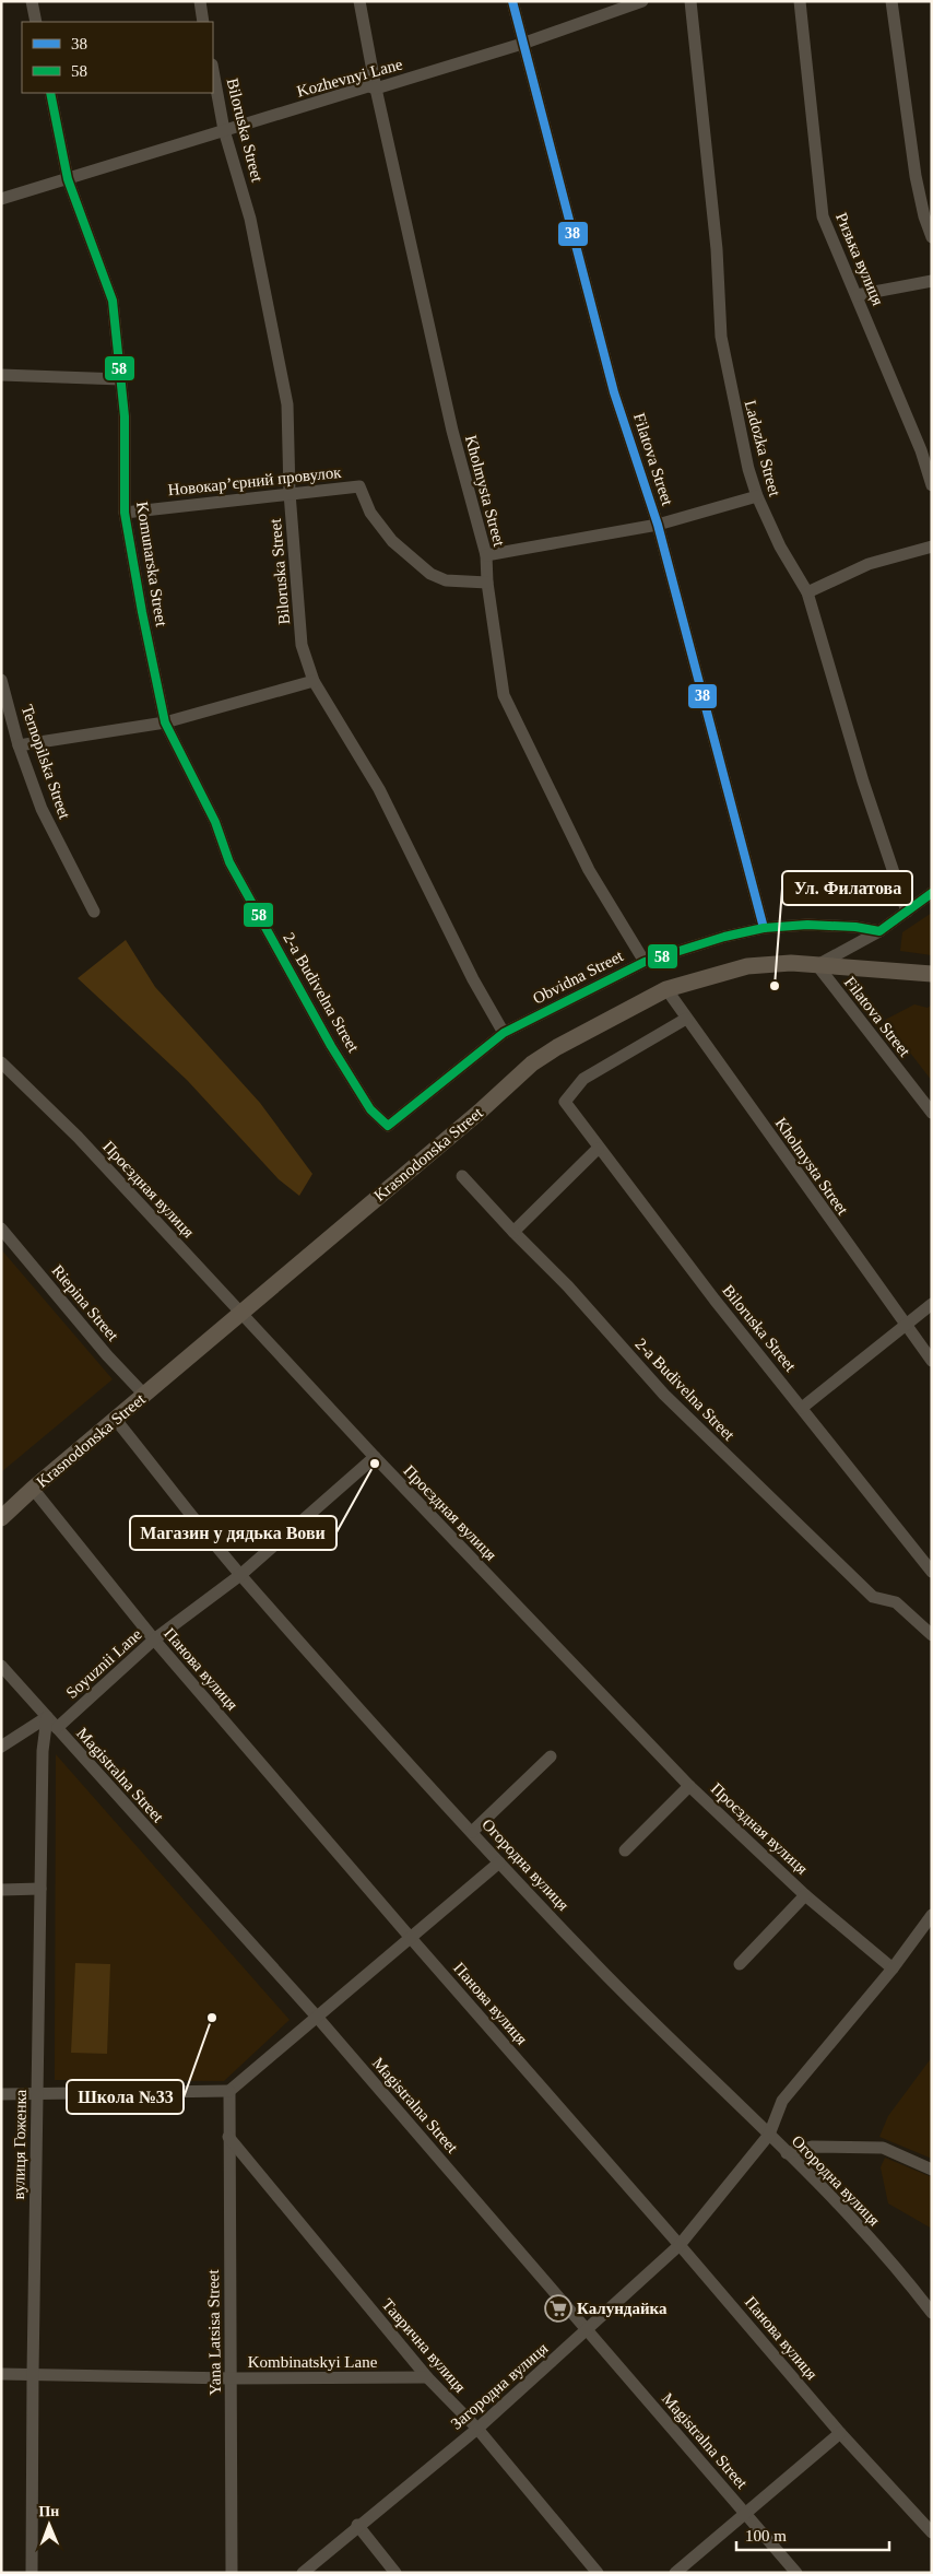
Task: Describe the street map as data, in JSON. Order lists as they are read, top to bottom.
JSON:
{
  "streets": {
    "main road": ["Krasnodonska Street"],
    "street": [
      "Kozhevnyi Lane",
      "Biloruska Street",
      "Ризька вулиця",
      "Ladozka Street",
      "Filatova Street",
      "Новокар’єрний провулок",
      "Kholmysta Street",
      "Komunarska Street",
      "Ternopilska Street",
      "Obvidna Street",
      "2-a Budivelna Street",
      "Проєздная вулиця",
      "Riepina Street",
      "Soyuznii Lane",
      "Панова вулиця",
      "Magistralna Street",
      "Огородна вулиця",
      "вулиця Гоженка",
      "Yana Latsisa Street",
      "Таврична вулиця",
      "Kombinatskyi Lane",
      "Загородна вулиця"
    ]
  },
  "crossings": [
    ["Kozhevnyi Lane", "Biloruska Street"],
    ["Kozhevnyi Lane", "Filatova Street"],
    ["Kozhevnyi Lane", "Kholmysta Street"],
    ["Kozhevnyi Lane", "Komunarska Street"],
    ["Biloruska Street", "Новокар’єрний провулок"],
    ["Biloruska Street", "Kholmysta Street"],
    ["Biloruska Street", "Obvidna Street"],
    ["Filatova Street", "Obvidna Street"],
    ["Filatova Street", "Krasnodonska Street"],
    ["Новокар’єрний провулок", "Kholmysta Street"],
    ["Новокар’єрний провулок", "Komunarska Street"],
    ["Kholmysta Street", "Obvidna Street"],
    ["Kholmysta Street", "Krasnodonska Street"],
    ["Komunarska Street", "2-a Budivelna Street"],
    ["Obvidna Street", "2-a Budivelna Street"],
    ["Krasnodonska Street", "Проєздная вулиця"],
    ["Krasnodonska Street", "Riepina Street"],
    ["Krasnodonska Street", "Панова вулиця"],
    ["Krasnodonska Street", "Огородна вулиця"],
    ["Проєздная вулиця", "Soyuznii Lane"],
    ["Проєздная вулиця", "Загородна вулиця"],
    ["Soyuznii Lane", "Панова вулиця"],
    ["Soyuznii Lane", "Magistralna Street"],
    ["Soyuznii Lane", "Огородна вулиця"],
    ["Панова вулиця", "Загородна вулиця"],
    ["Magistralna Street", "вулиця Гоженка"],
    ["Magistralna Street", "Загородна вулиця"],
    ["Огородна вулиця", "Загородна вулиця"],
    ["вулиця Гоженка", "Kombinatskyi Lane"],
    ["Yana Latsisa Street", "Таврична вулиця"],
    ["Yana Latsisa Street", "Kombinatskyi Lane"],
    ["Таврична вулиця", "Kombinatskyi Lane"],
    ["Таврична вулиця", "Загородна вулиця"]
  ],
  "places": {
    "other": ["Ул. Филатова", "Магазин у дядька Вови", "Школа №33"],
    "supermarket": ["Калундайка"]
  },
  "lines": ["transit line 38", "transit line 58"],
  "legend": ["38", "58"],
  "scale_bar": "100 m",
  "north": "top"
}
